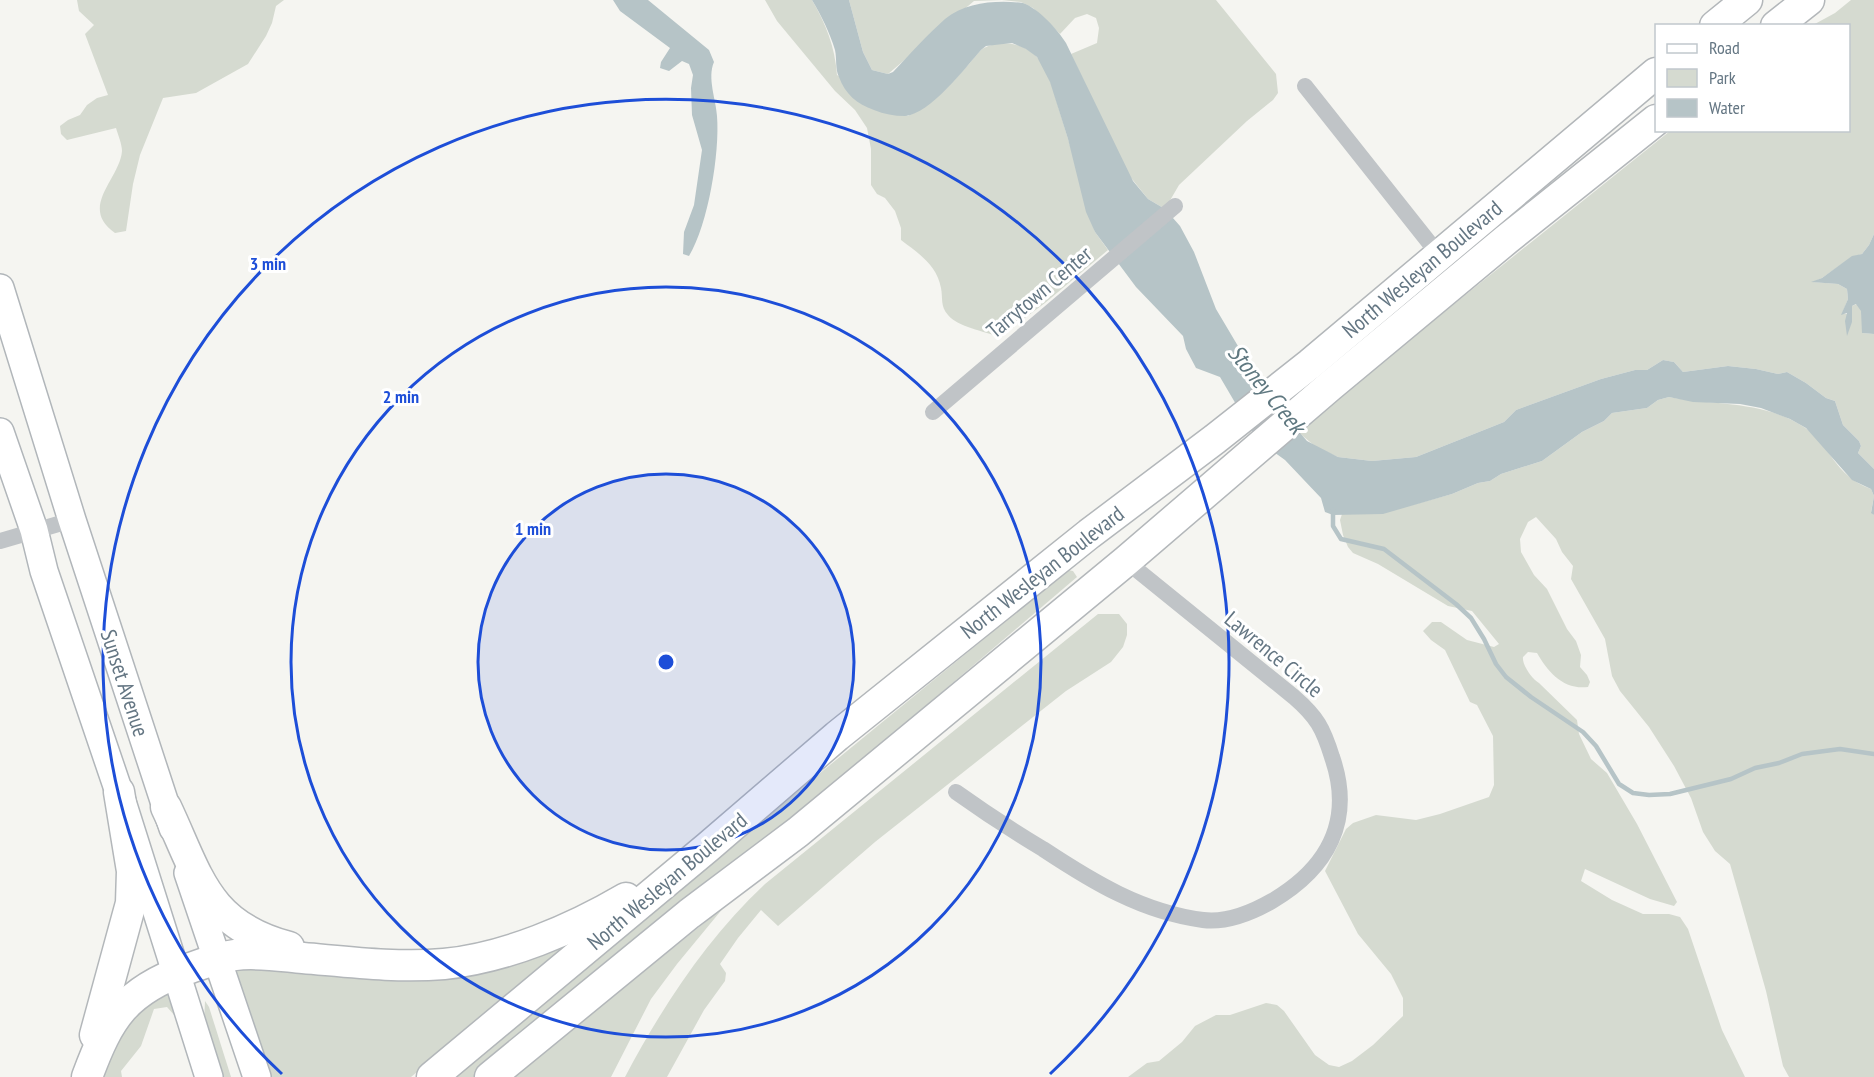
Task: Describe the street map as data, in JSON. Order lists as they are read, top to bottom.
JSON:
{
  "streets": {
    "highway": ["North Wesleyan Boulevard"],
    "main road": ["Sunset Avenue"],
    "street": ["Tarrytown Center", "Lawrence Circle"]
  },
  "crossings": [
    ["North Wesleyan Boulevard", "Lawrence Circle"]
  ],
  "water": ["Stoney Creek"],
  "legend": ["Road", "Park", "Water"],
  "rings": ["3 min", "2 min", "1 min"]
}
